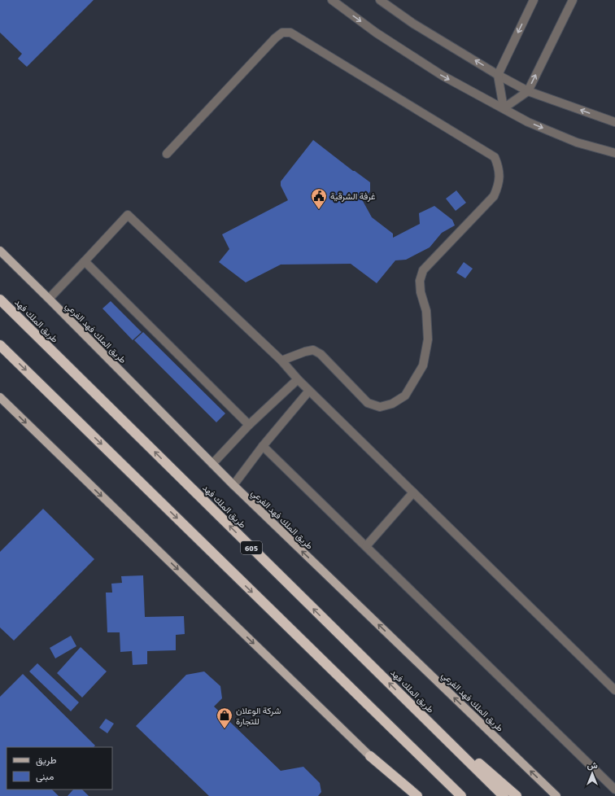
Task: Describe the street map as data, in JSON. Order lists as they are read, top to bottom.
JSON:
{
  "streets": {
    "highway": ["طريق الملك فهد", "605"],
    "main road": ["طريق الملك فهد الفرعي"]
  },
  "one_way": ["طريق الملك فهد الفرعي"],
  "places": {
    "public building": ["غرفة الشرقية"],
    "shop": ["شركة الوعلان للتجارة"]
  },
  "legend": ["طريق", "مبنى"],
  "north": "top"
}
